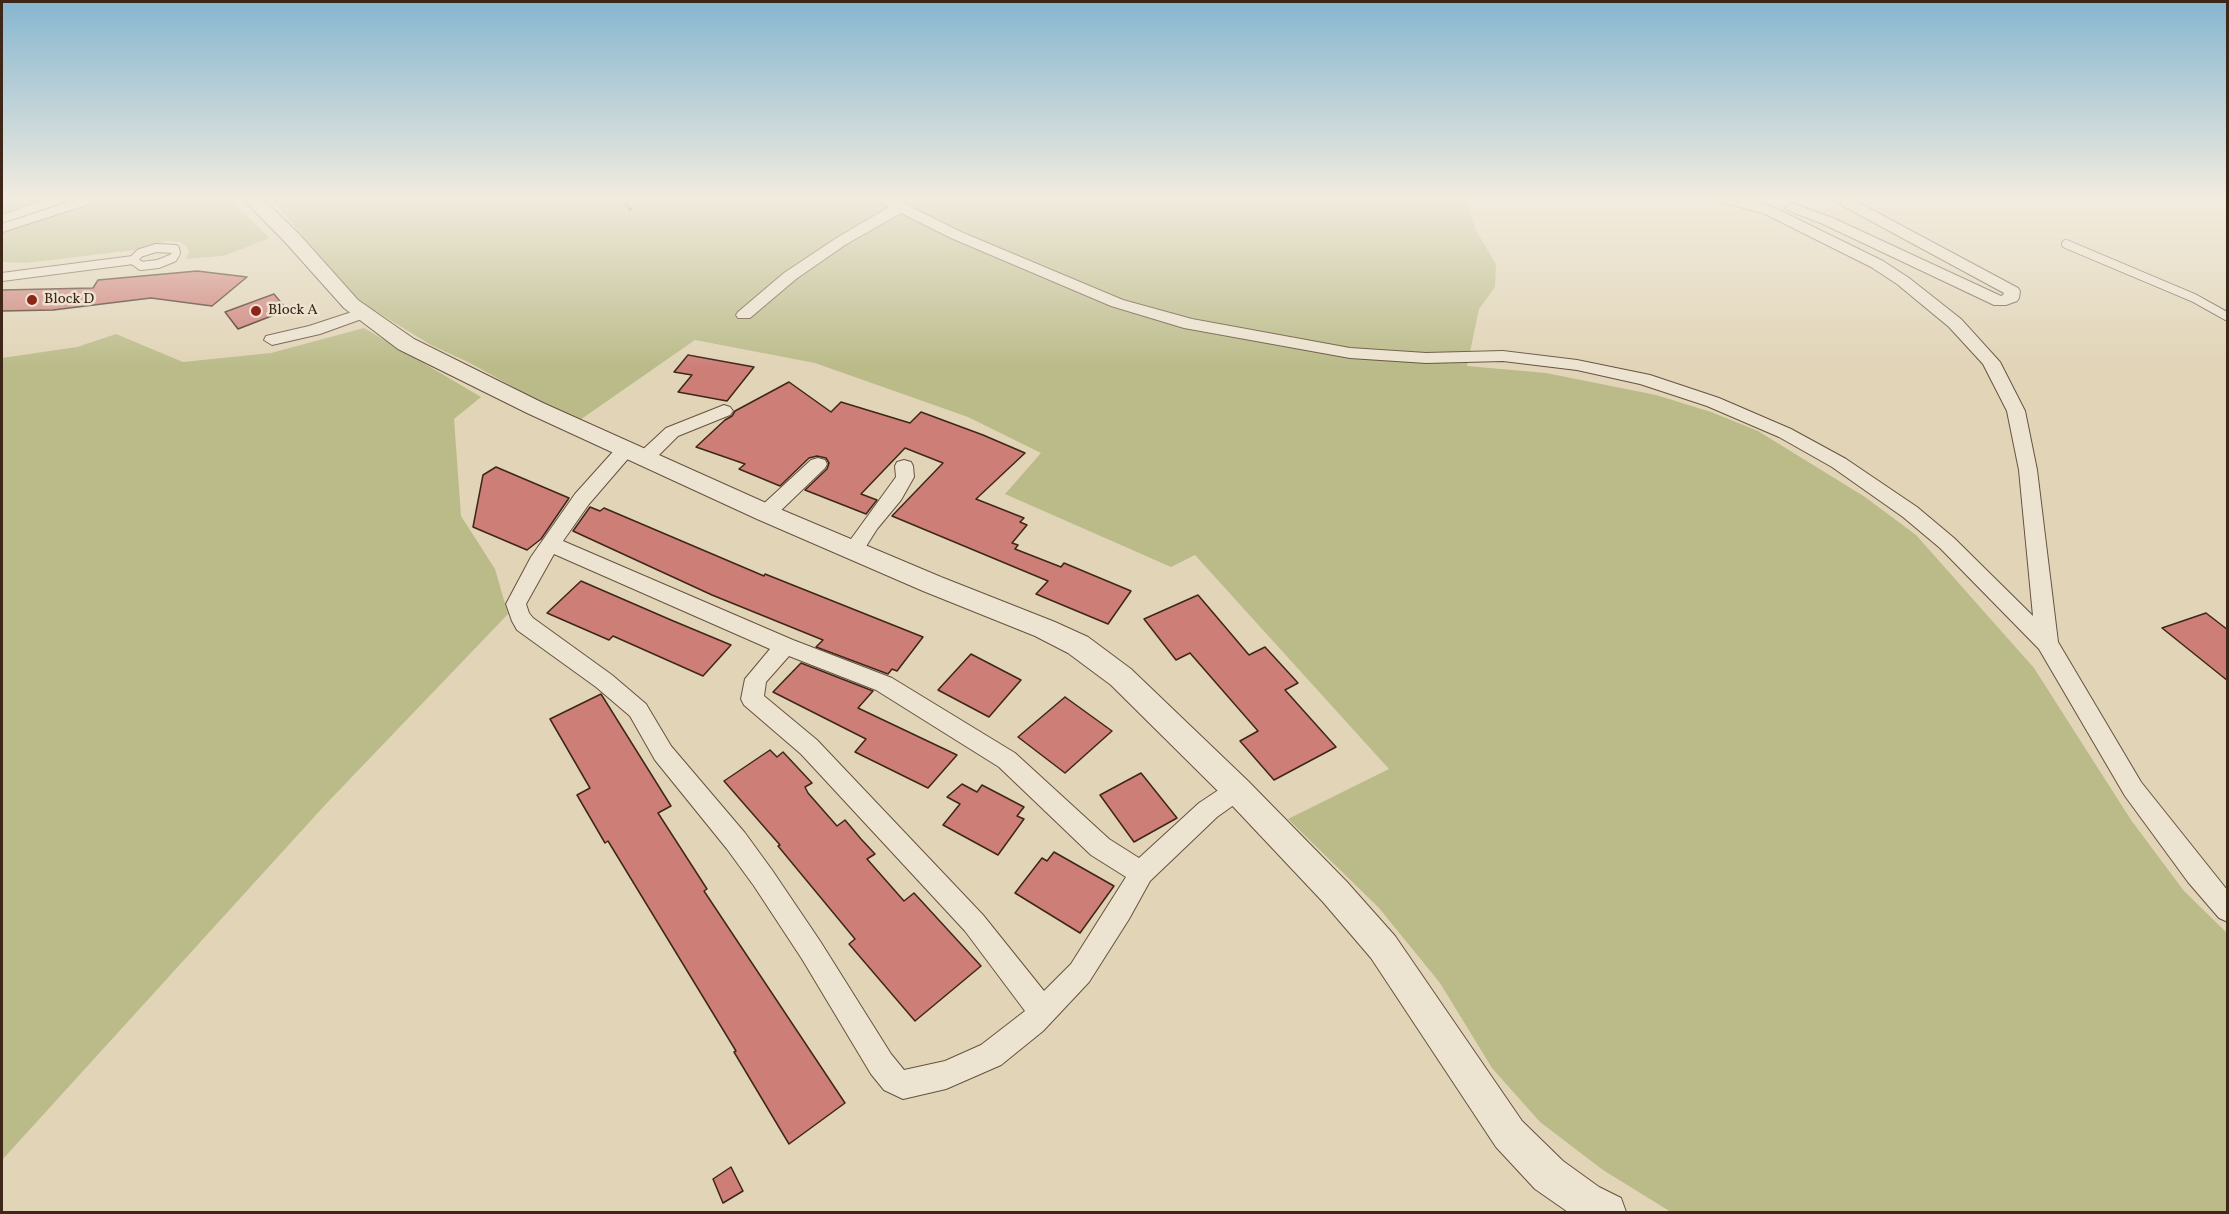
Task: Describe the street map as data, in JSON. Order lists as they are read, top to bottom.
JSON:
{
  "places": ["Block D", "Block A"]
}
